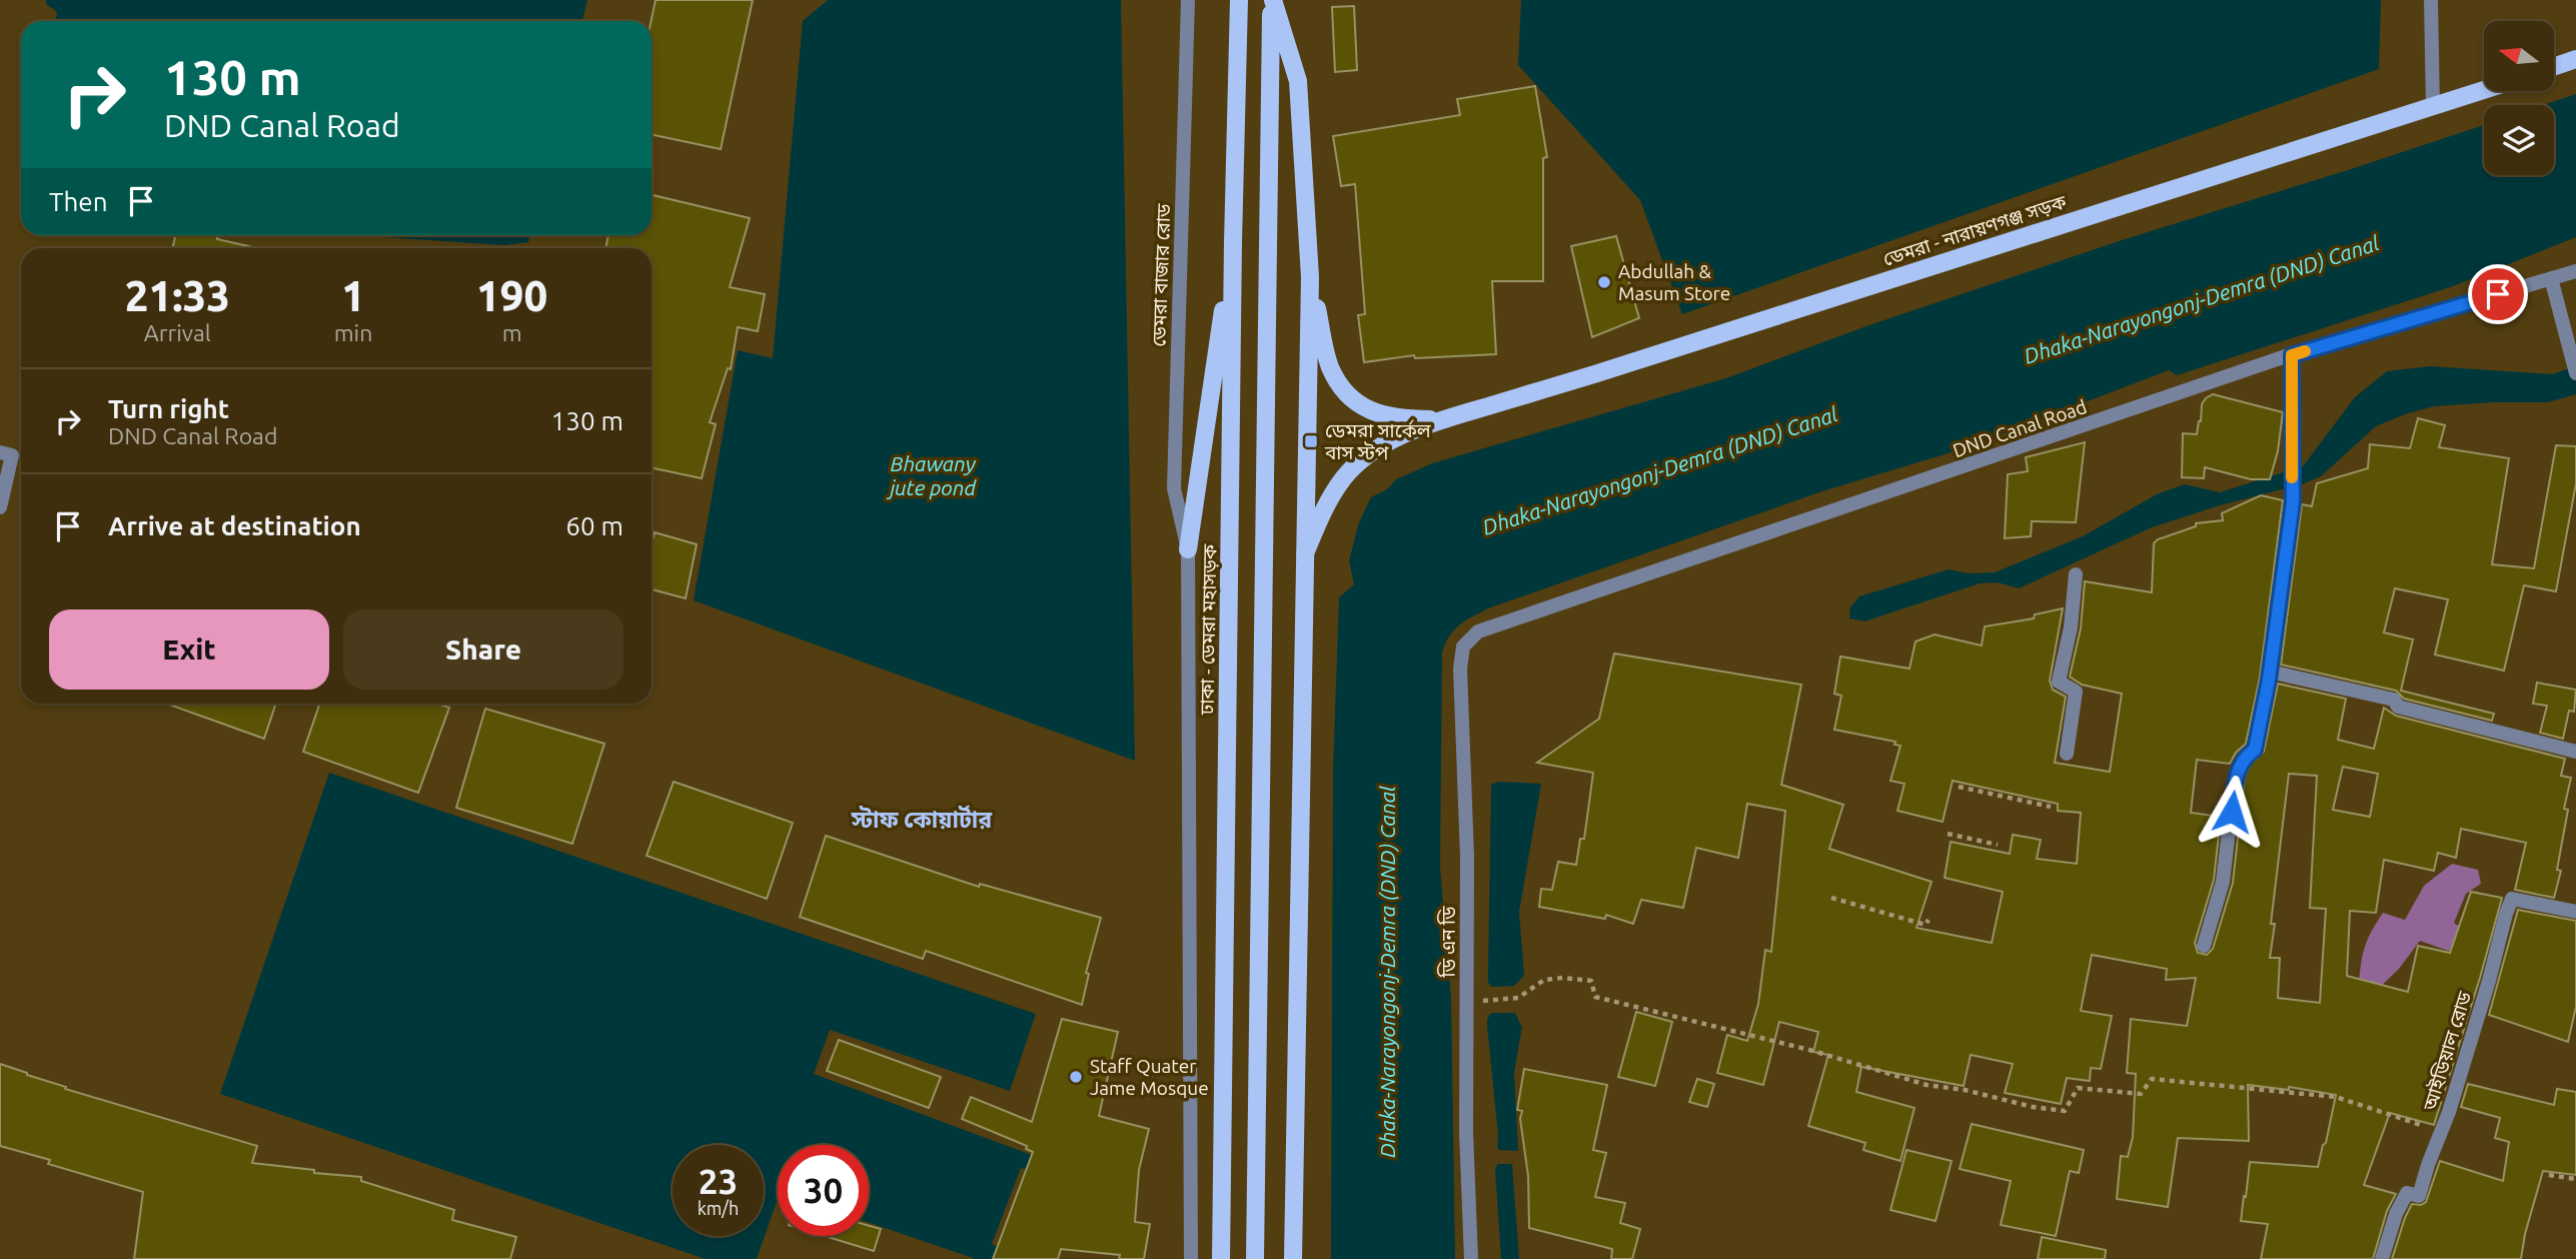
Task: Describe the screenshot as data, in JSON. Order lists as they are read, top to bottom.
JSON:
{
  "streets": {
    "main road": ["ডেমরা - নারায়ণগঞ্জ সড়ক", "ঢাকা - ডেমরা মহাসড়ক"],
    "street": [
      "ডেমরা বাজার রোড",
      "DND Canal Road",
      "ডি এন ডি",
      "আইডিয়াল রোড"
    ]
  },
  "crossings": [
    ["DND Canal Road", "ডি এন ডি"]
  ],
  "districts": ["স্টাফ কোয়ার্টার"],
  "water": ["Dhaka-Narayongonj-Demra (DND) Canal", "Bhawany jute pond"],
  "places": {
    "other": ["Abdullah & Masum Store", "Staff Quater Jame Mosque"],
    "transit": ["ডেমরা সার্কেল বাস স্টপ"]
  },
  "north": "left",
  "page": {
    "turn": ["130 m", "DND Canal Road"],
    "then": "Then",
    "eta": [
      "21:33",
      "Arrival",
      "1",
      "min",
      "190",
      "m"
    ],
    "list": [
      {
        "name": "Turn right",
        "note": "DND Canal Road",
        "value": "130 m"
      },
      {
        "name": "Arrive at destination",
        "value": "60 m"
      }
    ],
    "buttons": ["Exit", "Share"],
    "speed": "23 km/h",
    "limit": "30"
  }
}
